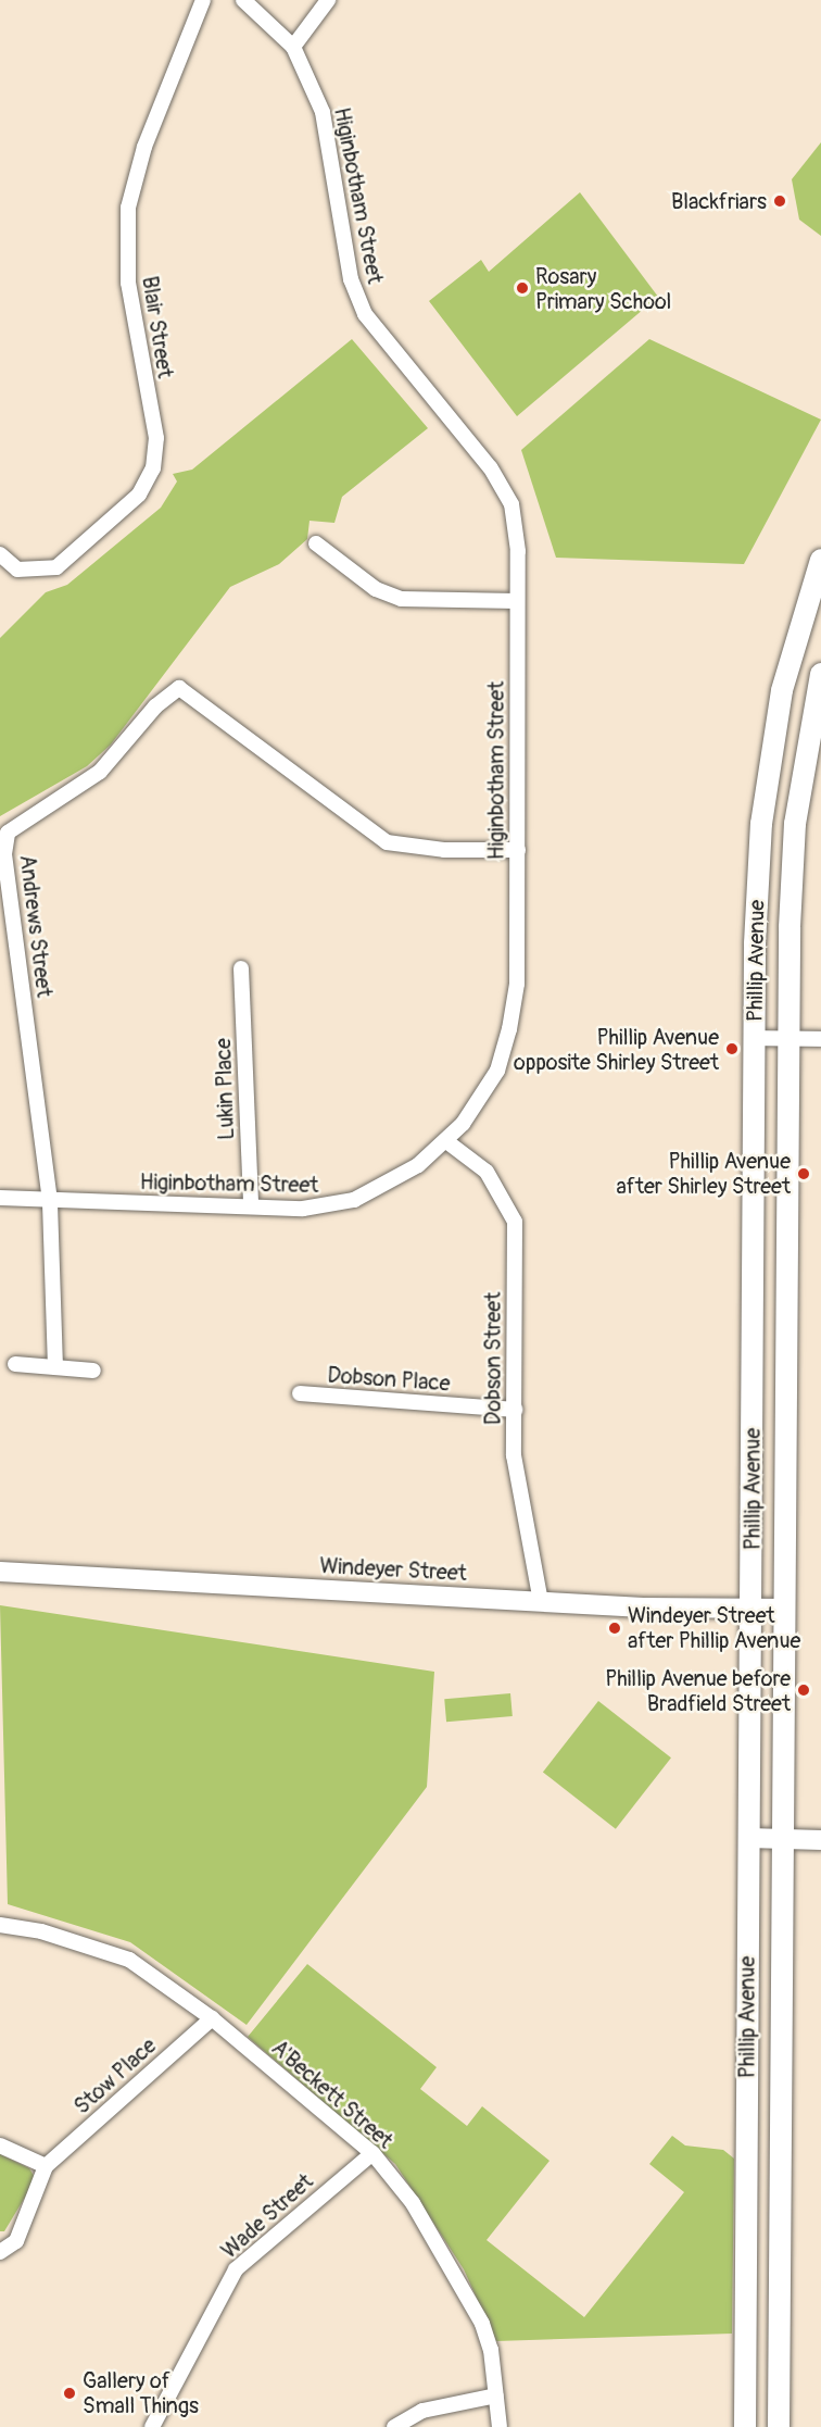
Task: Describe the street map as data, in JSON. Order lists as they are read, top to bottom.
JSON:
{
  "streets": {
    "main road": ["Phillip Avenue"],
    "street": [
      "Higinbotham Street",
      "Blair Street",
      "Andrews Street",
      "Lukin Place",
      "Dobson Street",
      "Dobson Place",
      "Windeyer Street",
      "Stow Place",
      "A'Beckett Street",
      "Wade Street"
    ]
  },
  "crossings": [
    ["Higinbotham Street", "Andrews Street"],
    ["Higinbotham Street", "Lukin Place"],
    ["Higinbotham Street", "Dobson Street"],
    ["Phillip Avenue", "Windeyer Street"],
    ["Dobson Street", "Dobson Place"],
    ["Dobson Street", "Windeyer Street"],
    ["Stow Place", "A'Beckett Street"],
    ["A'Beckett Street", "Wade Street"]
  ],
  "places": [
    "Blackfriars",
    "Rosary Primary School",
    "Phillip Avenue opposite Shirley Street",
    "Phillip Avenue after Shirley Street",
    "Windeyer Street after Phillip Avenue",
    "Phillip Avenue before Bradfield Street",
    "Gallery of Small Things"
  ]
}
